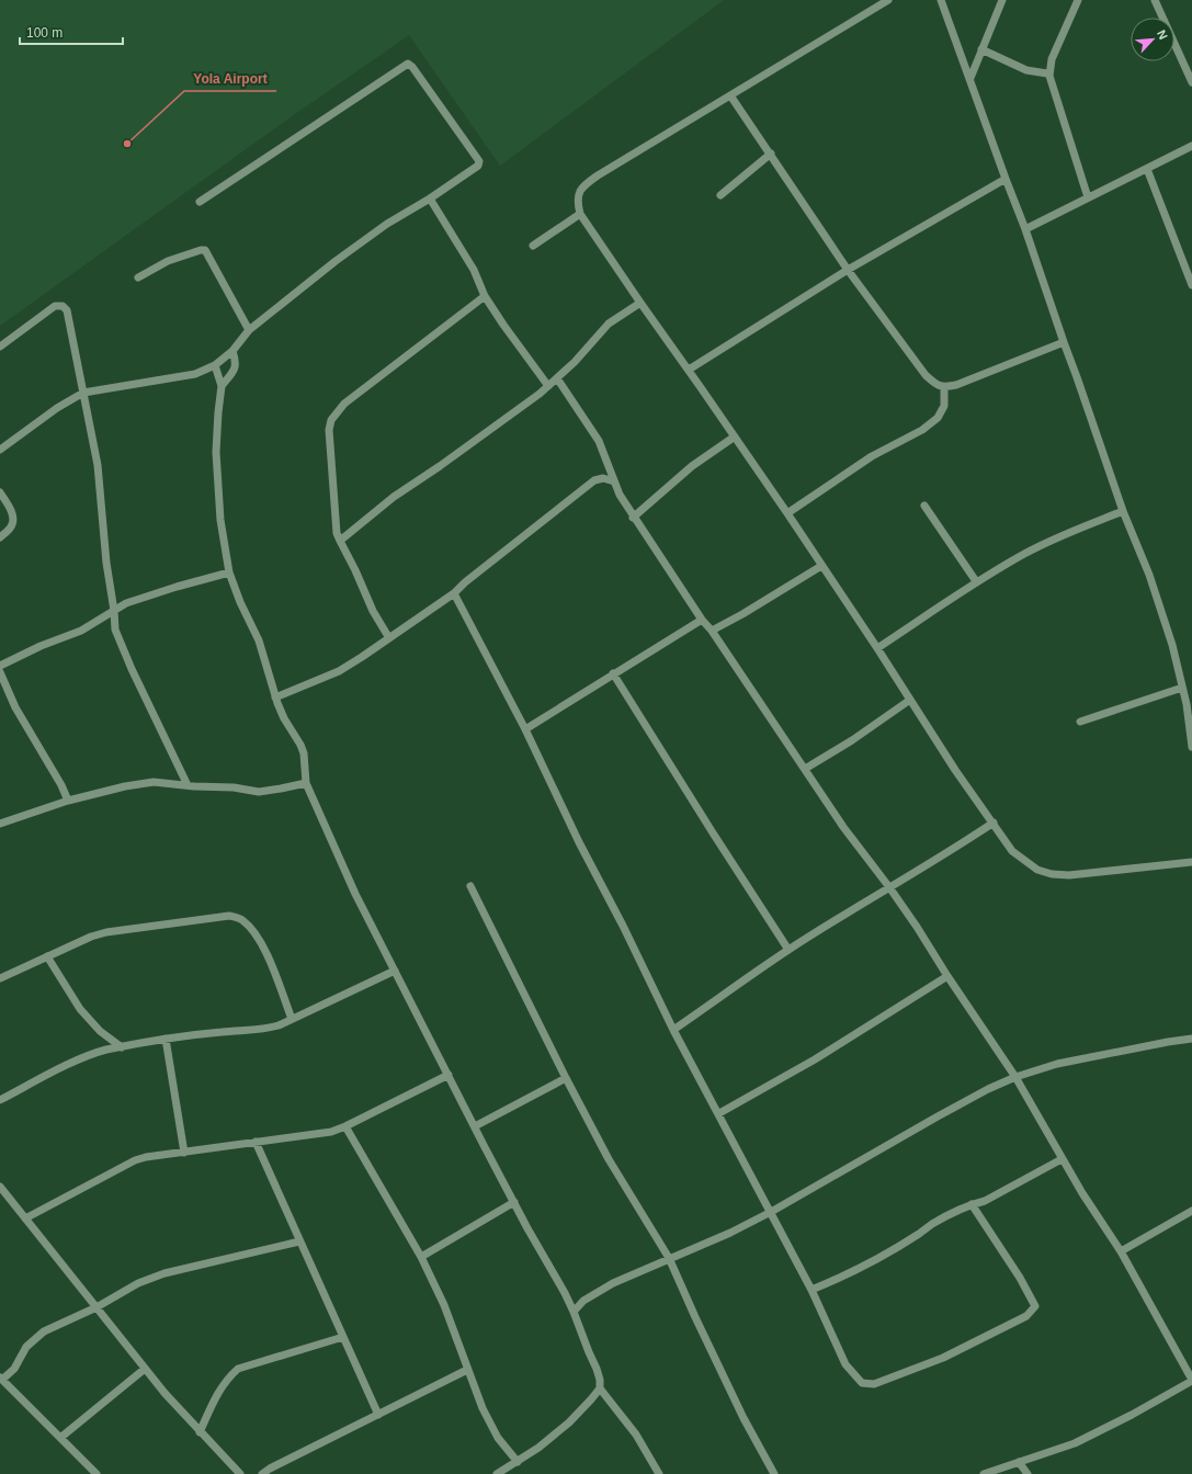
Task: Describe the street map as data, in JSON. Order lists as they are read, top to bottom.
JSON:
{
  "places": ["Yola Airport"],
  "scale_bar": "100 m",
  "north": "top right"
}
